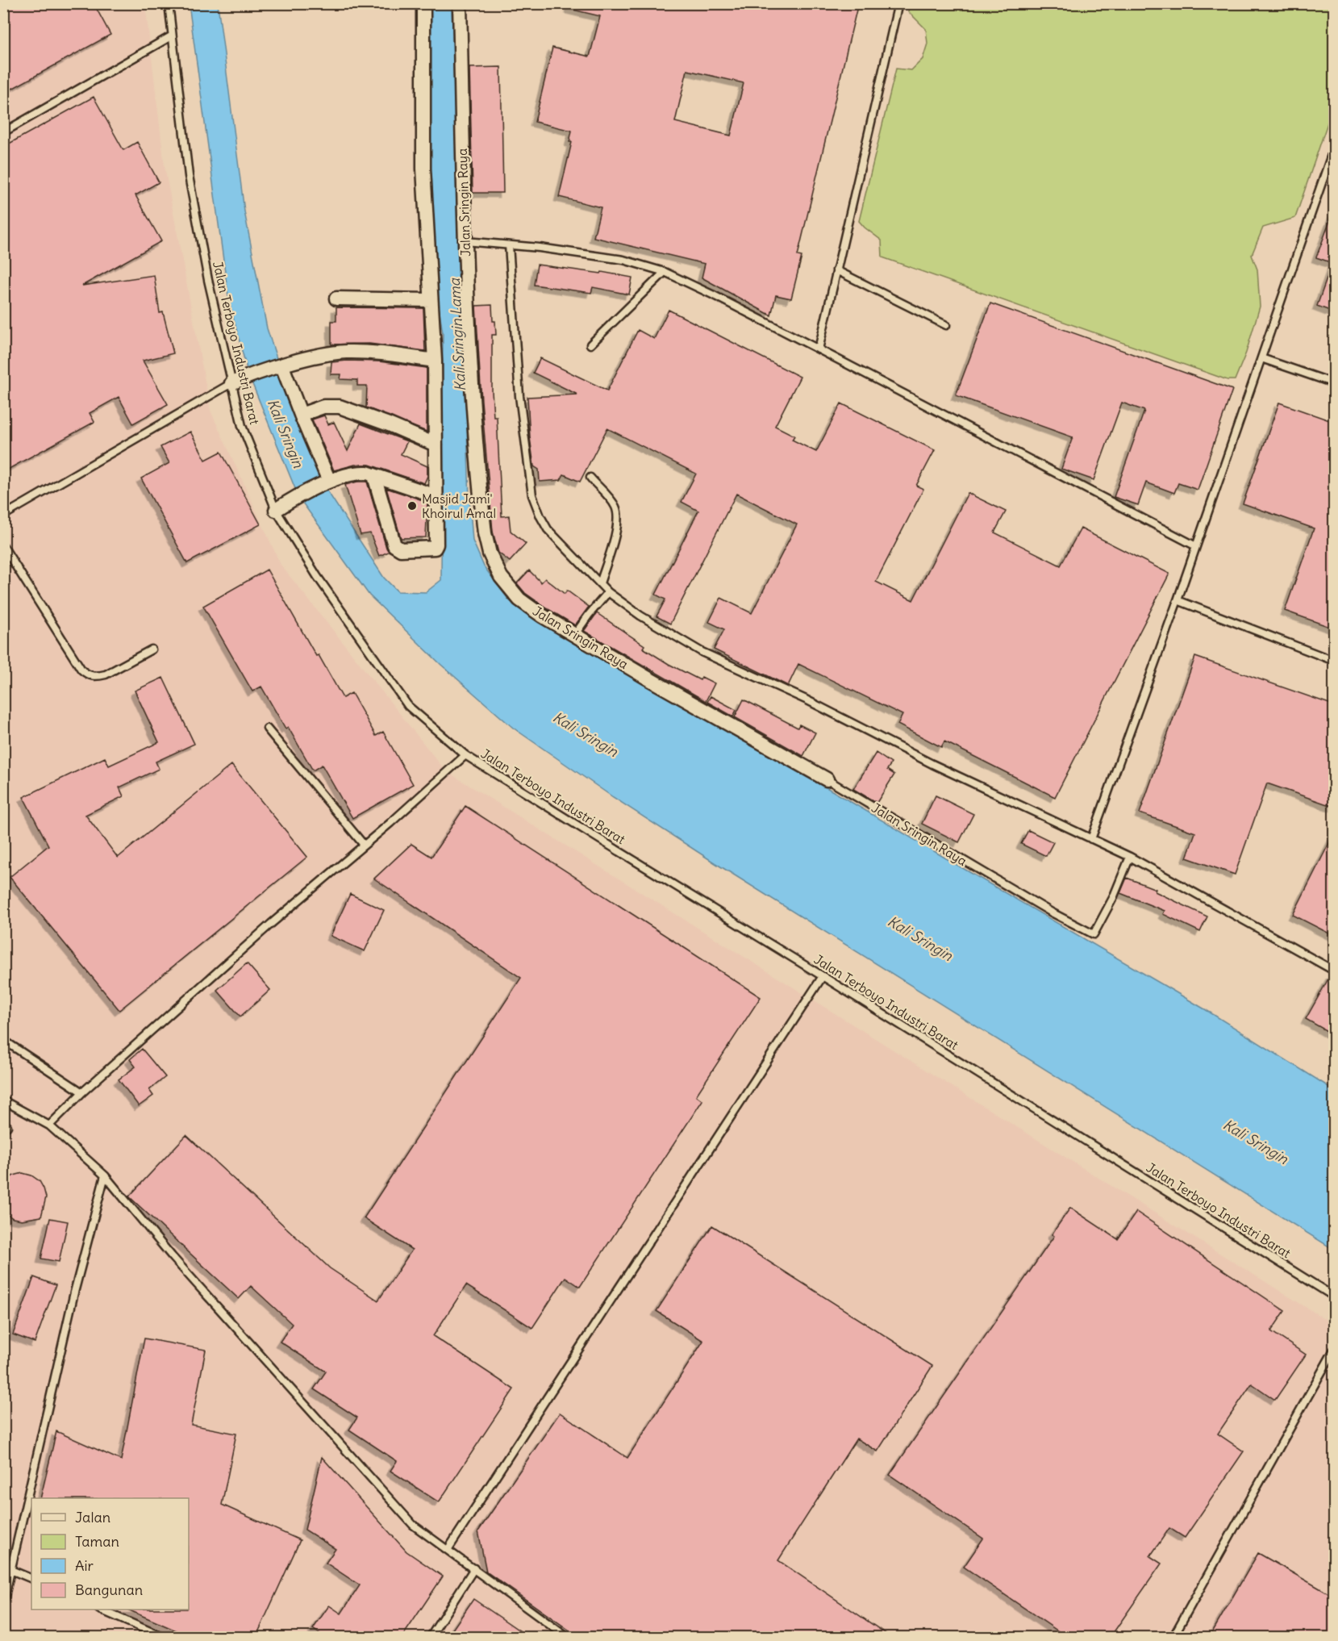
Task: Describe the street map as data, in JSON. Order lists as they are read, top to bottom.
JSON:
{
  "streets": {
    "street": ["Jalan Sringin Raya"],
    "lane": ["Jalan Terboyo Industri Barat"]
  },
  "water": ["Kali Sringin Lama", "Kali Sringin"],
  "places": ["Masjid Jami' Khoirul Amal"],
  "legend": [
    "Jalan",
    "Taman",
    "Air",
    "Bangunan"
  ]
}
